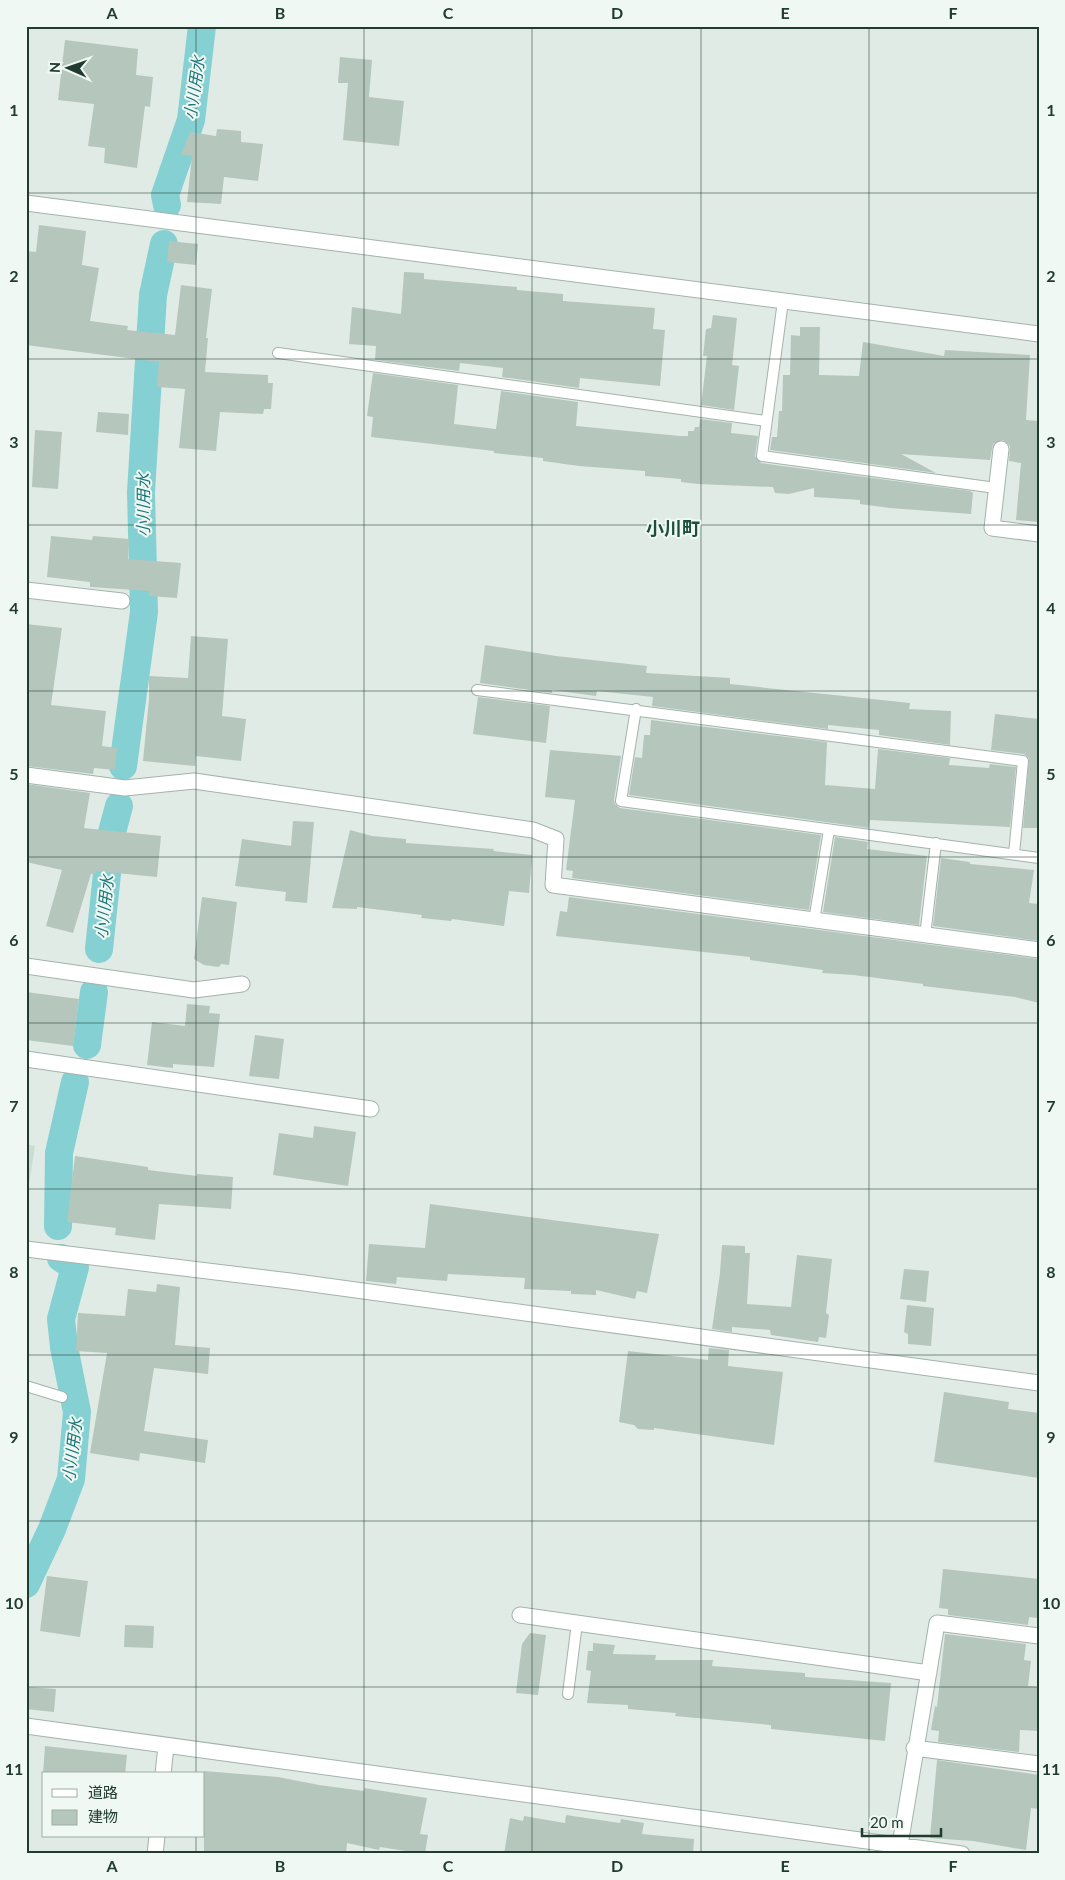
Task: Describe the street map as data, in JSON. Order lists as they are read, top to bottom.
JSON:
{
  "districts": ["小川町"],
  "water": ["小川用水"],
  "legend": ["道路", "建物"],
  "scale_bar": "20 m",
  "north": "left",
  "grid": {
    "columns": [
      "A",
      "B",
      "C",
      "D",
      "E",
      "F"
    ],
    "rows": [
      "1",
      "2",
      "3",
      "4",
      "5",
      "6",
      "7",
      "8",
      "9",
      "10",
      "11"
    ]
  }
}
